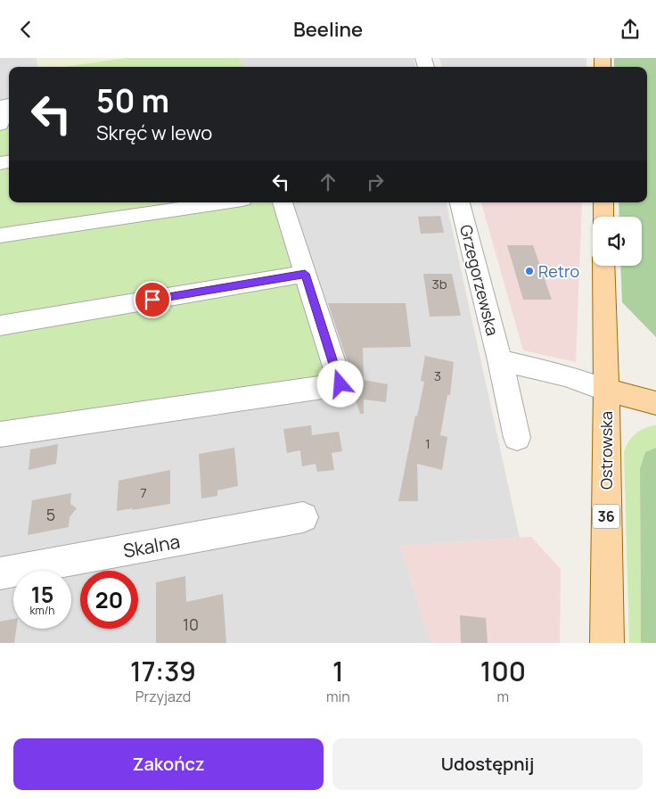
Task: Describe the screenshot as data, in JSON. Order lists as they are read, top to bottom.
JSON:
{
  "streets": {
    "main road": ["Ostrowska", "36"],
    "street": ["Grzegorzewska", "Skalna"]
  },
  "places": ["Retro"],
  "house_numbers": [
    "3b",
    "3",
    "1",
    "7",
    "5",
    "10"
  ],
  "page": {
    "header": "Beeline",
    "turn": ["50 m", "Skręć w lewo"],
    "speed": "15 km/h",
    "limit": "20",
    "eta": [
      "17:39",
      "Przyjazd",
      "1",
      "min",
      "100",
      "m"
    ],
    "buttons": ["Zakończ", "Udostępnij"]
  }
}
